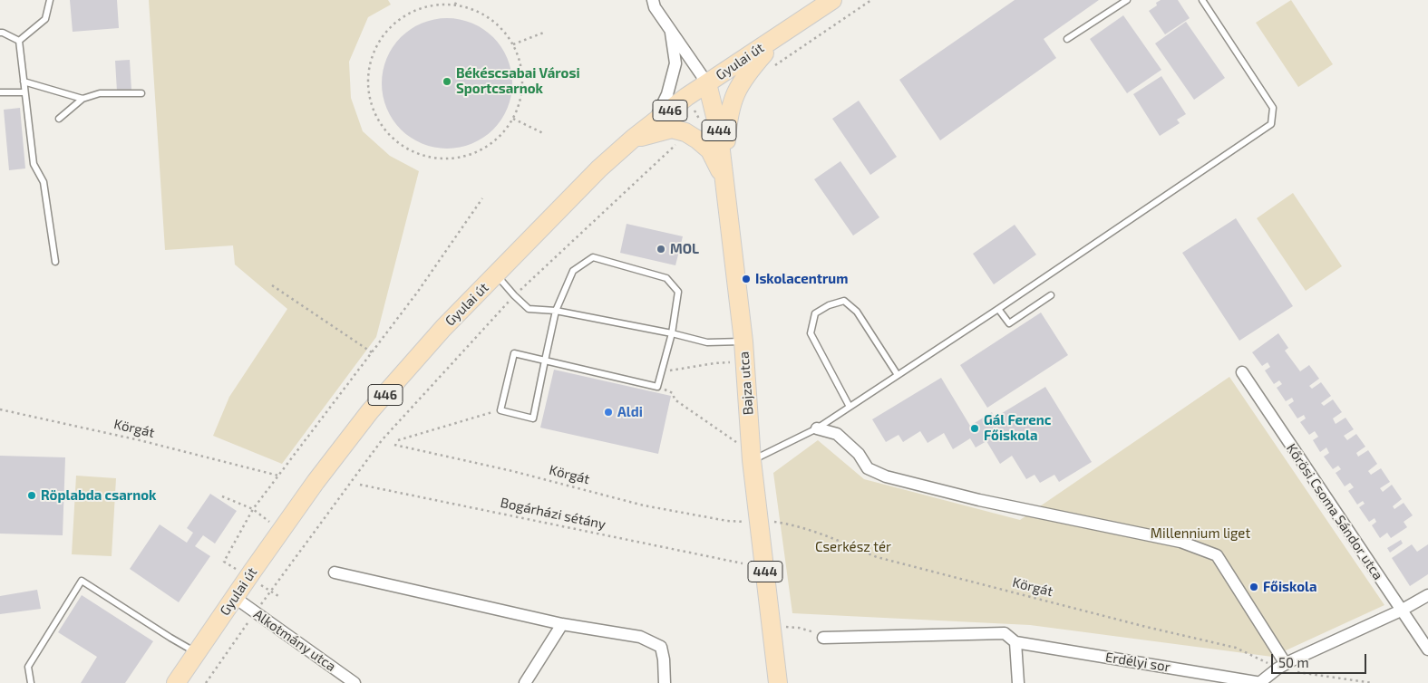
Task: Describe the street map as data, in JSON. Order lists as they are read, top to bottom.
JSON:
{
  "streets": {
    "main road": [
      "Gyulai út",
      "446",
      "444",
      "Bajza utca"
    ],
    "street": ["Kőrösi Csoma Sándor utca", "Alkotmány utca", "Erdélyi sor"],
    "path": ["Körgát", "Bogárházi sétány"]
  },
  "crossings": [
    ["Gyulai út", "Bajza utca"],
    ["Gyulai út", "Alkotmány utca"]
  ],
  "parks": ["Millennium liget", "Cserkész tér"],
  "places": [
    "Békéscsabai Városi Sportcsarnok",
    "MOL",
    "Iskolacentrum",
    "Aldi",
    "Gál Ferenc Főiskola",
    "Röplabda csarnok",
    "Főiskola"
  ],
  "scale_bar": "50 m"
}
